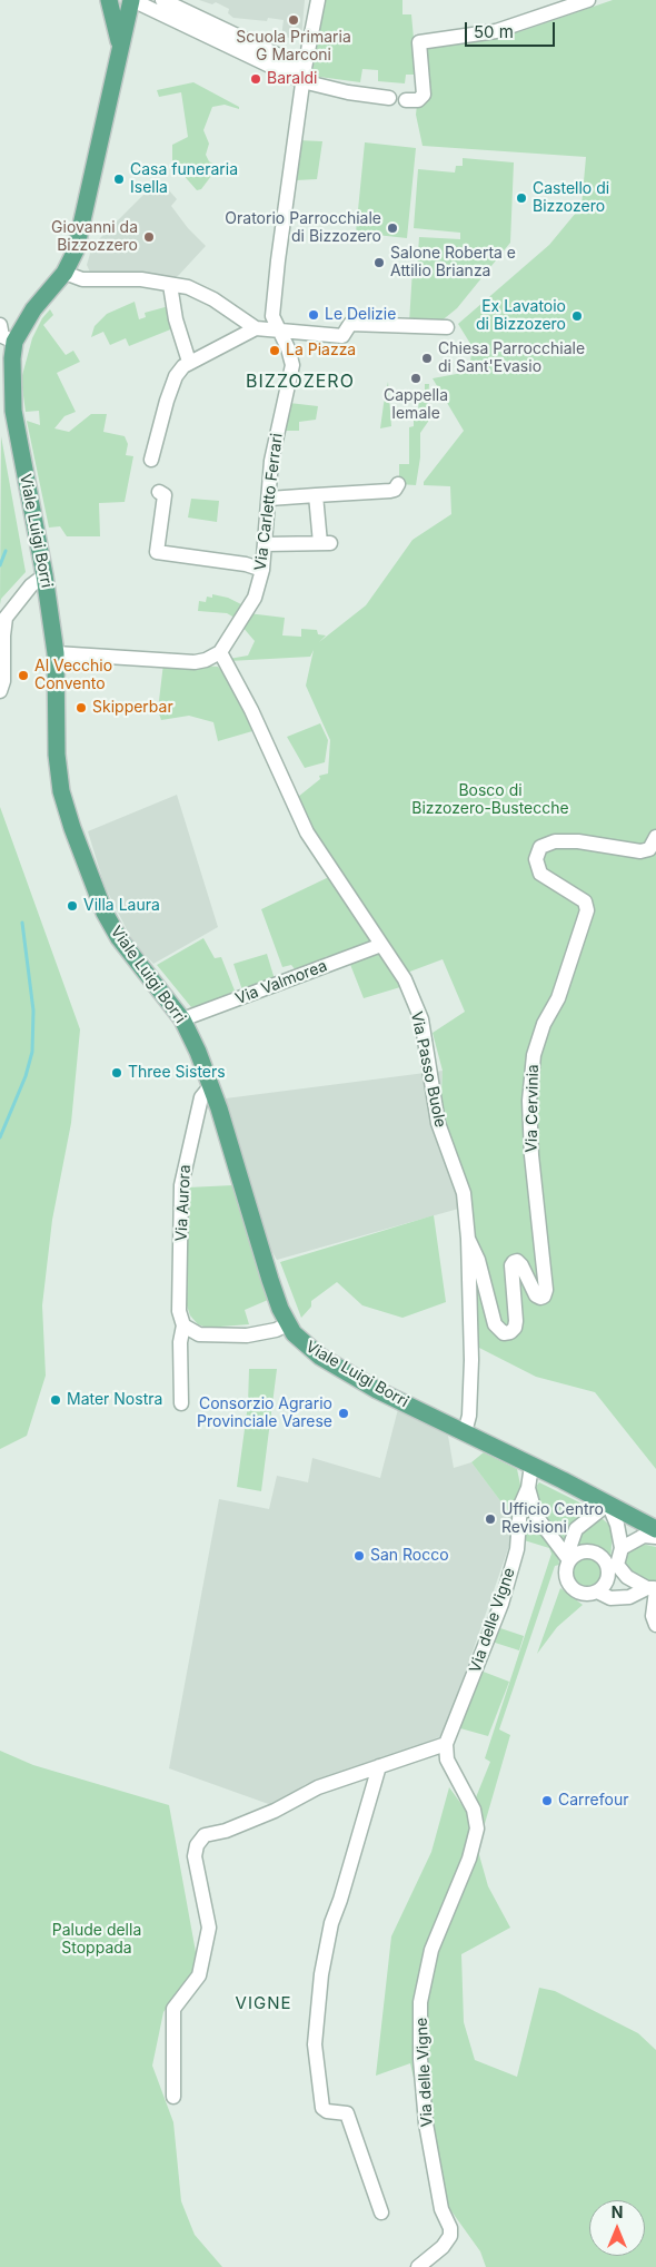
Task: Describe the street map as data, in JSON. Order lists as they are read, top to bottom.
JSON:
{
  "streets": {
    "main road": ["Viale Luigi Borri"],
    "street": [
      "Via Carletto Ferrari",
      "Via Valmorea",
      "Via Passo Buole",
      "Via Cervinia",
      "Via Aurora",
      "Via delle Vigne"
    ]
  },
  "crossings": [
    ["Via Carletto Ferrari", "Via Passo Buole"],
    ["Viale Luigi Borri", "Via Valmorea"],
    ["Viale Luigi Borri", "Via Passo Buole"],
    ["Viale Luigi Borri", "Via Aurora"],
    ["Viale Luigi Borri", "Via delle Vigne"],
    ["Via Valmorea", "Via Passo Buole"],
    ["Via Passo Buole", "Via Cervinia"]
  ],
  "districts": ["BIZZOZERO", "VIGNE"],
  "parks": ["Bosco di Bizzozero-Bustecche", "Palude della Stoppada"],
  "places": [
    "Scuola Primaria G Marconi",
    "Baraldi",
    "Casa funeraria Isella",
    "Castello di Bizzozero",
    "Oratorio Parrocchiale di Bizzozero",
    "Giovanni da Bizzozzero",
    "Salone Roberta e Attilio Brianza",
    "Le Delizie",
    "Ex Lavatoio di Bizzozero",
    "La Piazza",
    "Chiesa Parrocchiale di Sant'Evasio",
    "Cappella Iemale",
    "Al Vecchio Convento",
    "Skipperbar",
    "Villa Laura",
    "Three Sisters",
    "Mater Nostra",
    "Consorzio Agrario Provinciale Varese",
    "Ufficio Centro Revisioni",
    "San Rocco",
    "Carrefour"
  ],
  "scale_bar": "50 m",
  "north": "top"
}
